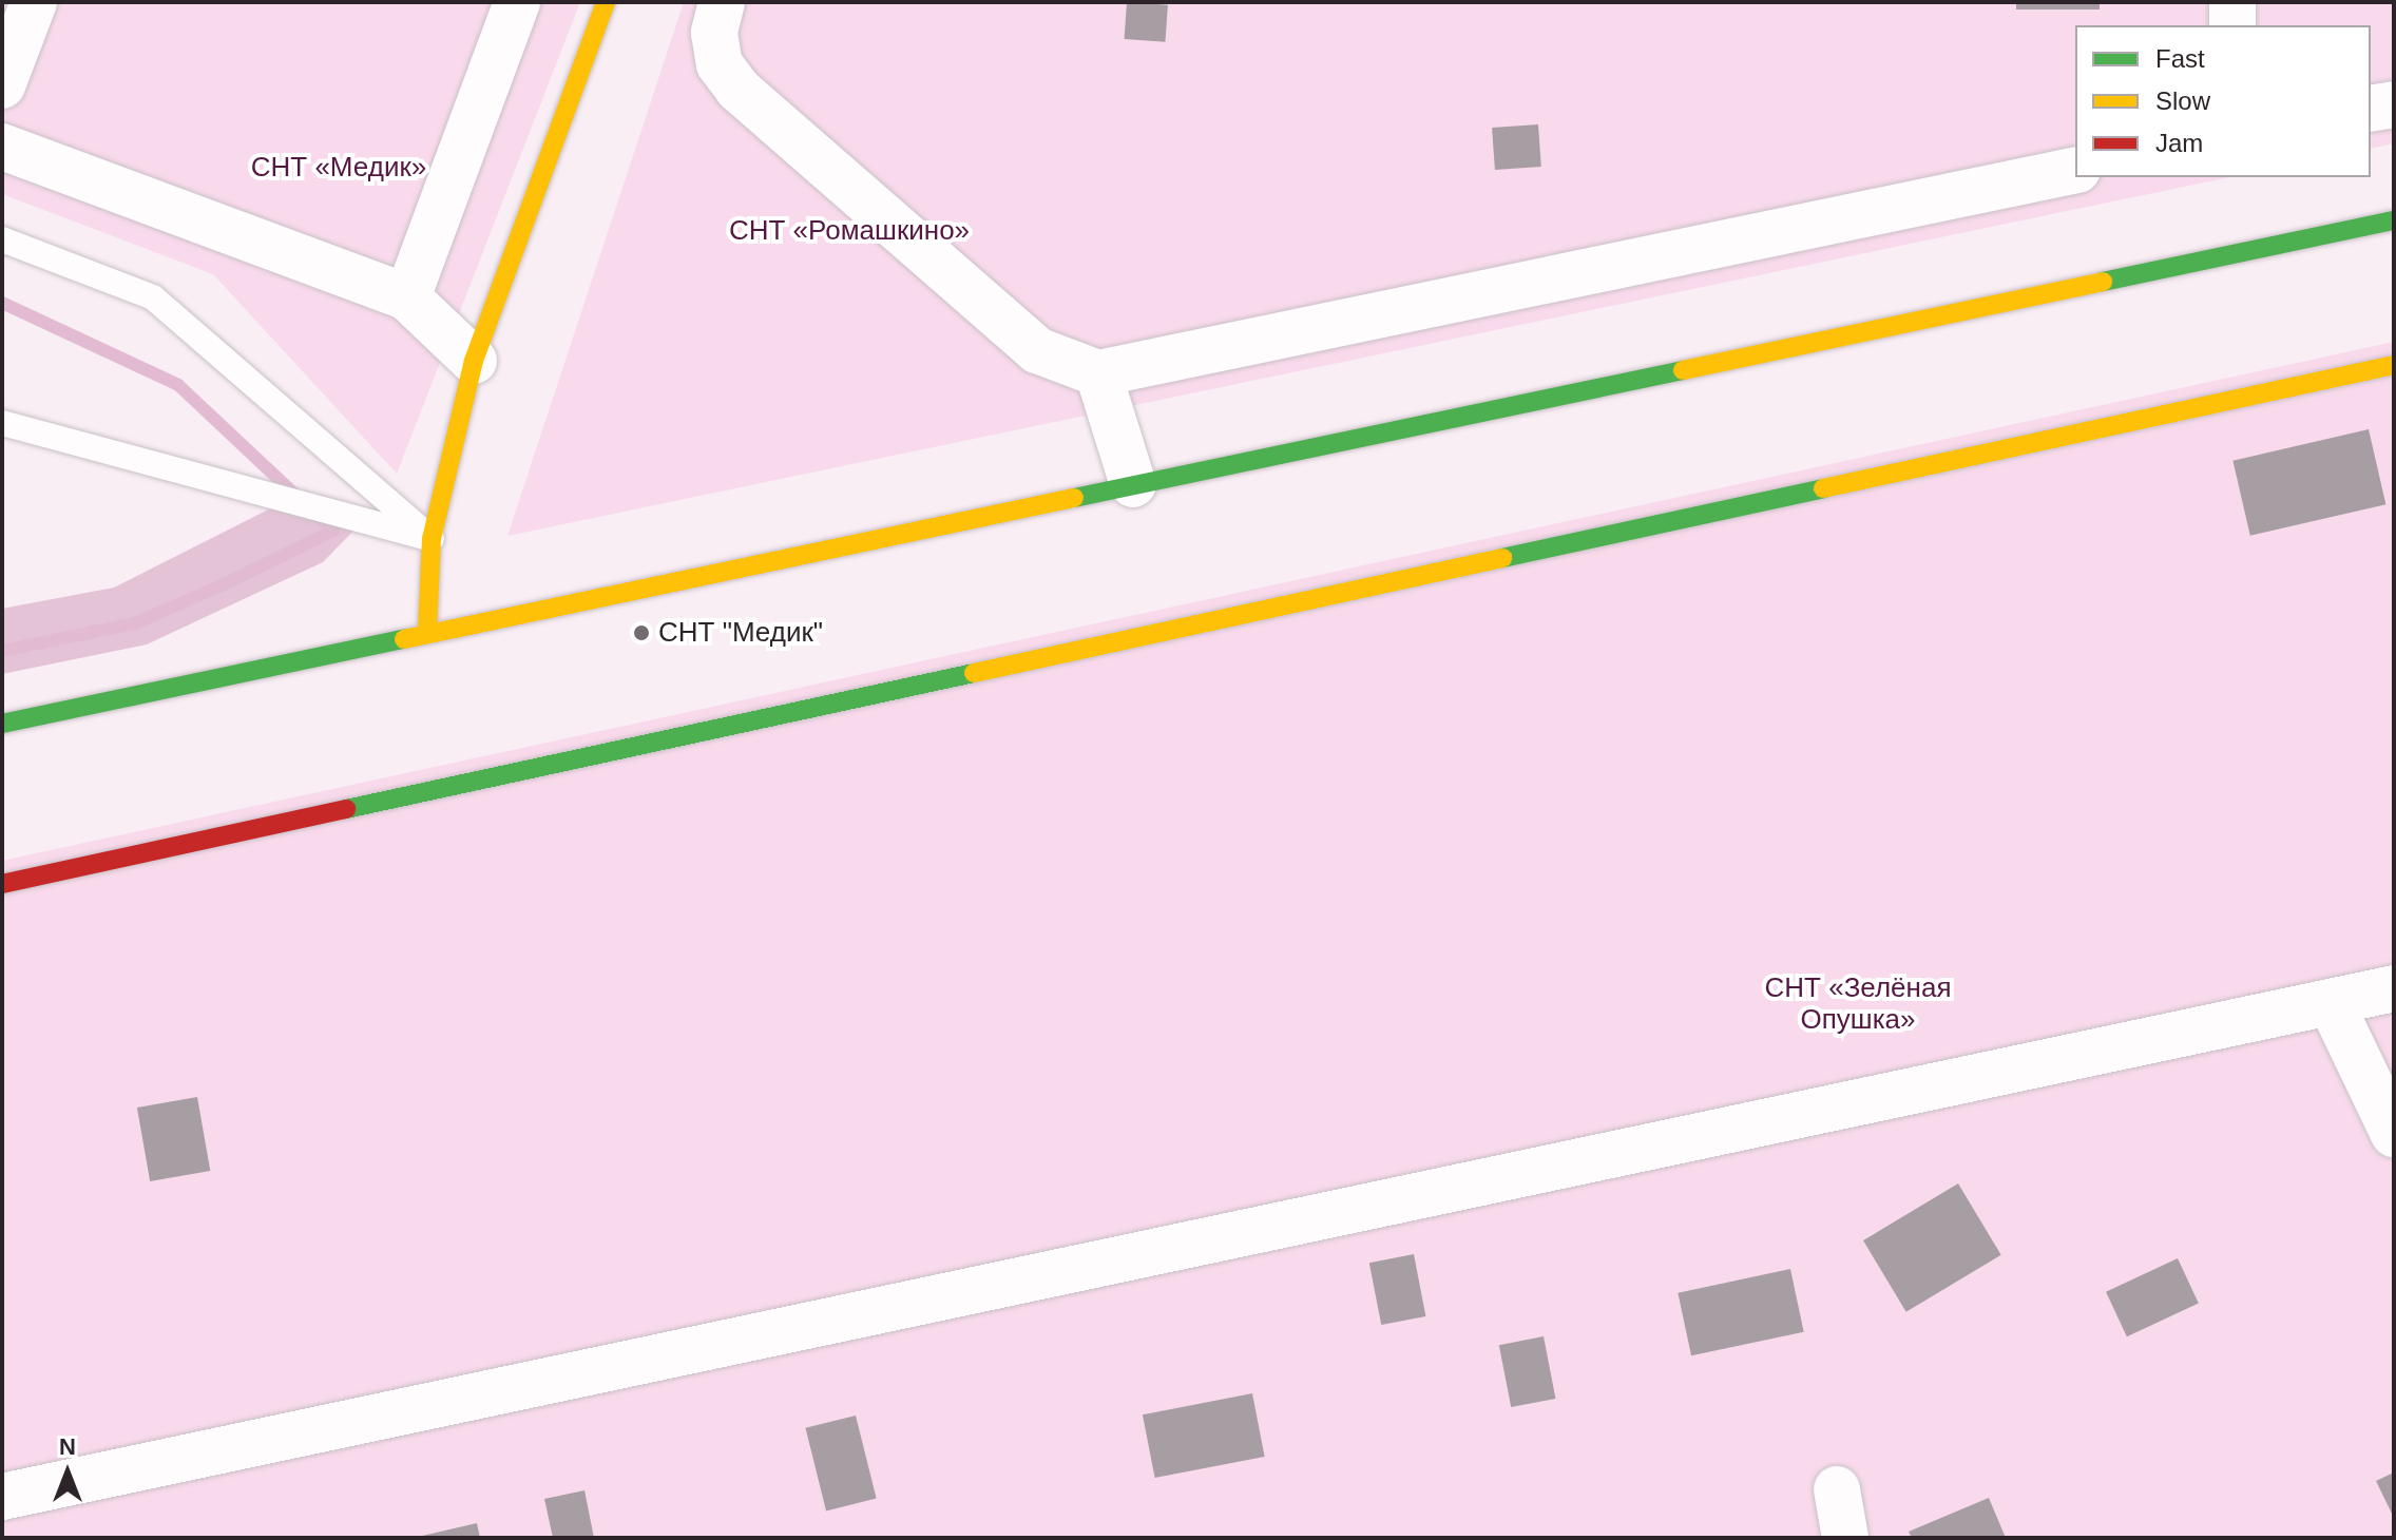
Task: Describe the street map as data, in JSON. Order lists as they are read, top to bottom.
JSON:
{
  "parks": ["СНТ «Медик»", "СНТ «Ромашкино»", "СНТ «Зелёная Опушка»"],
  "places": ["СНТ \"Медик\""],
  "legend": ["Fast", "Slow", "Jam"],
  "north": "top"
}
